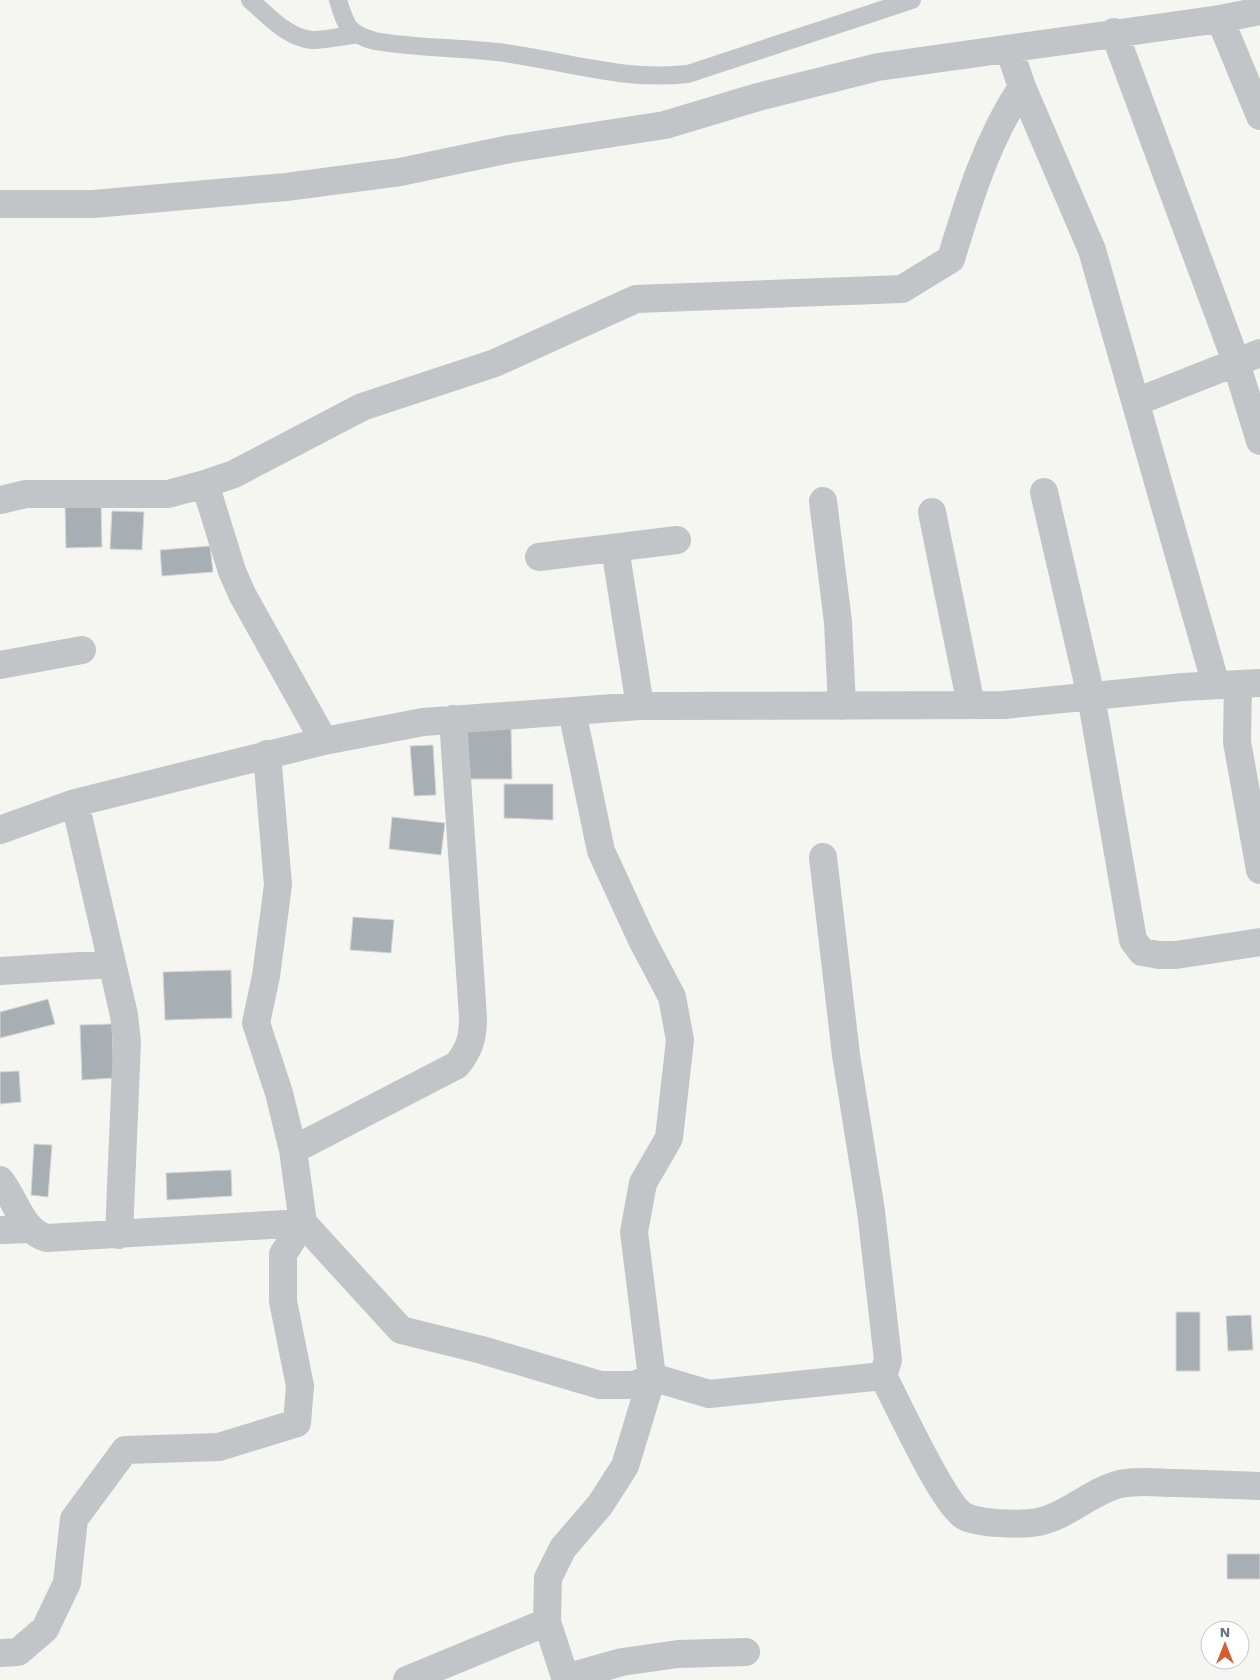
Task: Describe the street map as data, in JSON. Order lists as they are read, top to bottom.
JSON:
{
  "north": "top"
}
